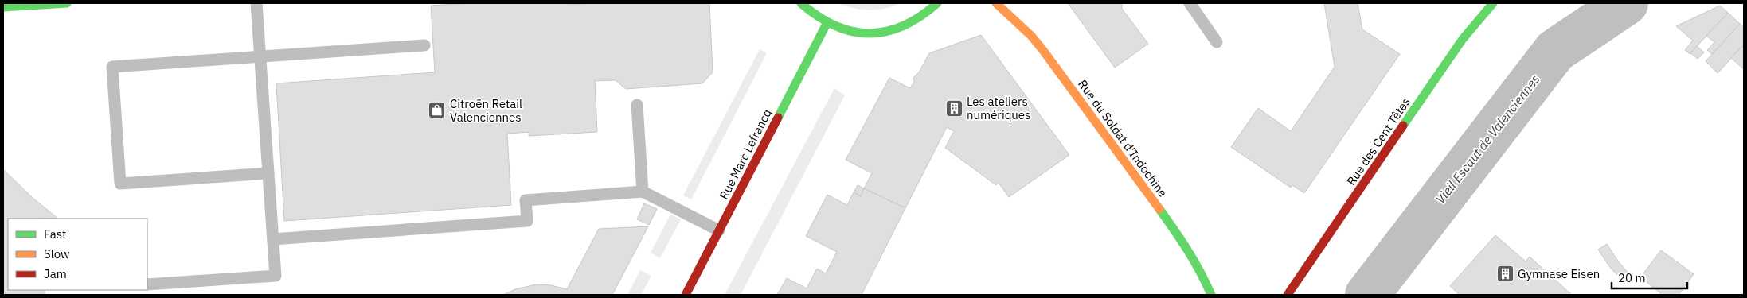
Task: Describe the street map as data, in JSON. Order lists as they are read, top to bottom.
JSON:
{
  "streets": {
    "street": ["Rue du Soldat d'Indochine", "Rue des Cent Têtes", "Rue Marc Lefrancq"]
  },
  "water": ["Vieil Escaut de Valenciennes"],
  "places": {
    "building": ["Les ateliers numériques", "Gymnase Eisen"],
    "shop": ["Citroën Retail Valenciennes"]
  },
  "legend": ["Fast", "Slow", "Jam"],
  "scale_bar": "20 m"
}
